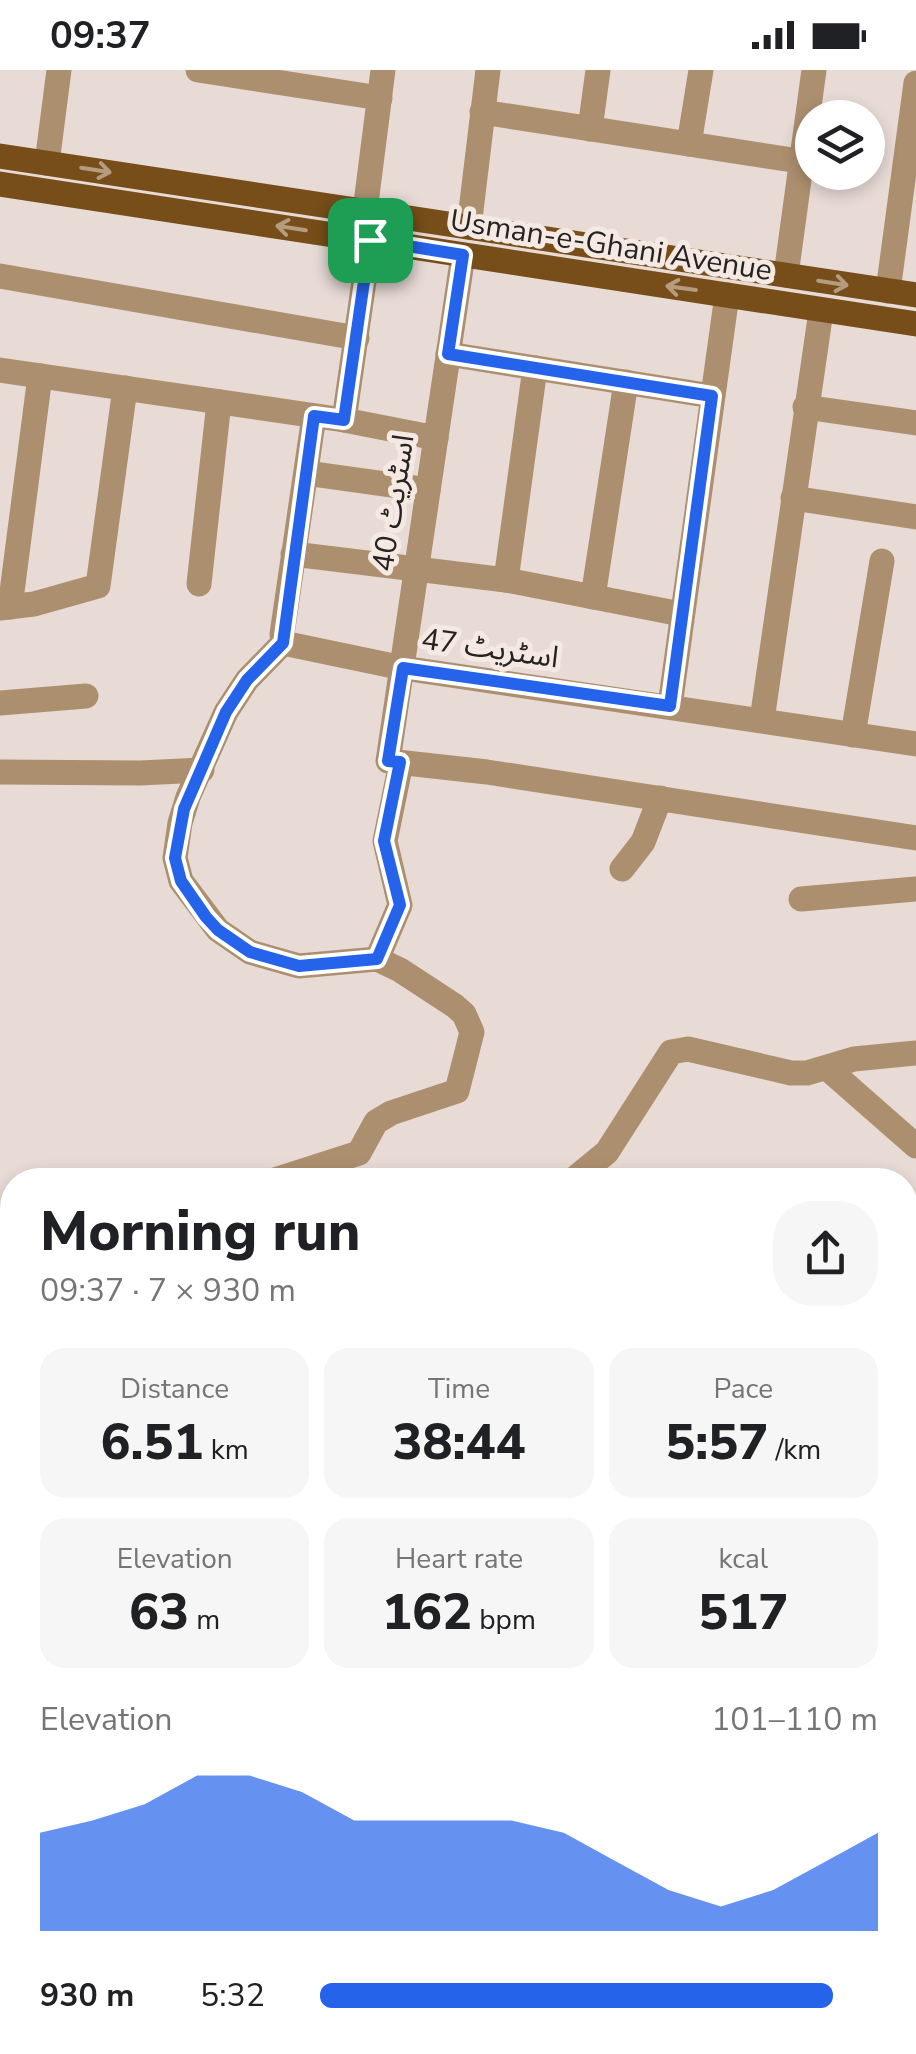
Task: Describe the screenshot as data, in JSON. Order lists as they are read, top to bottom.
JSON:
{
  "streets": {
    "main road": ["Usman-e-Ghani Avenue"],
    "street": ["اسٹریٹ 40", "اسٹریٹ 47"]
  },
  "crossings": [
    ["Usman-e-Ghani Avenue", "اسٹریٹ 40"],
    ["اسٹریٹ 40", "اسٹریٹ 47"]
  ],
  "page": {
    "status": "09:37",
    "heading": ["Morning run", "09:37 · 7 × 930 m"],
    "stats": [
      ["Distance", "6.51 km"],
      ["Time", "38:44"],
      ["Pace", "5:57 /km"],
      ["Elevation", "63 m"],
      ["Heart rate", "162 bpm"],
      ["kcal", "517"]
    ],
    "chart": ["Elevation", "101–110 m"],
    "list": [
      {
        "name": "930 m",
        "note": "5:32"
      }
    ]
  }
}
